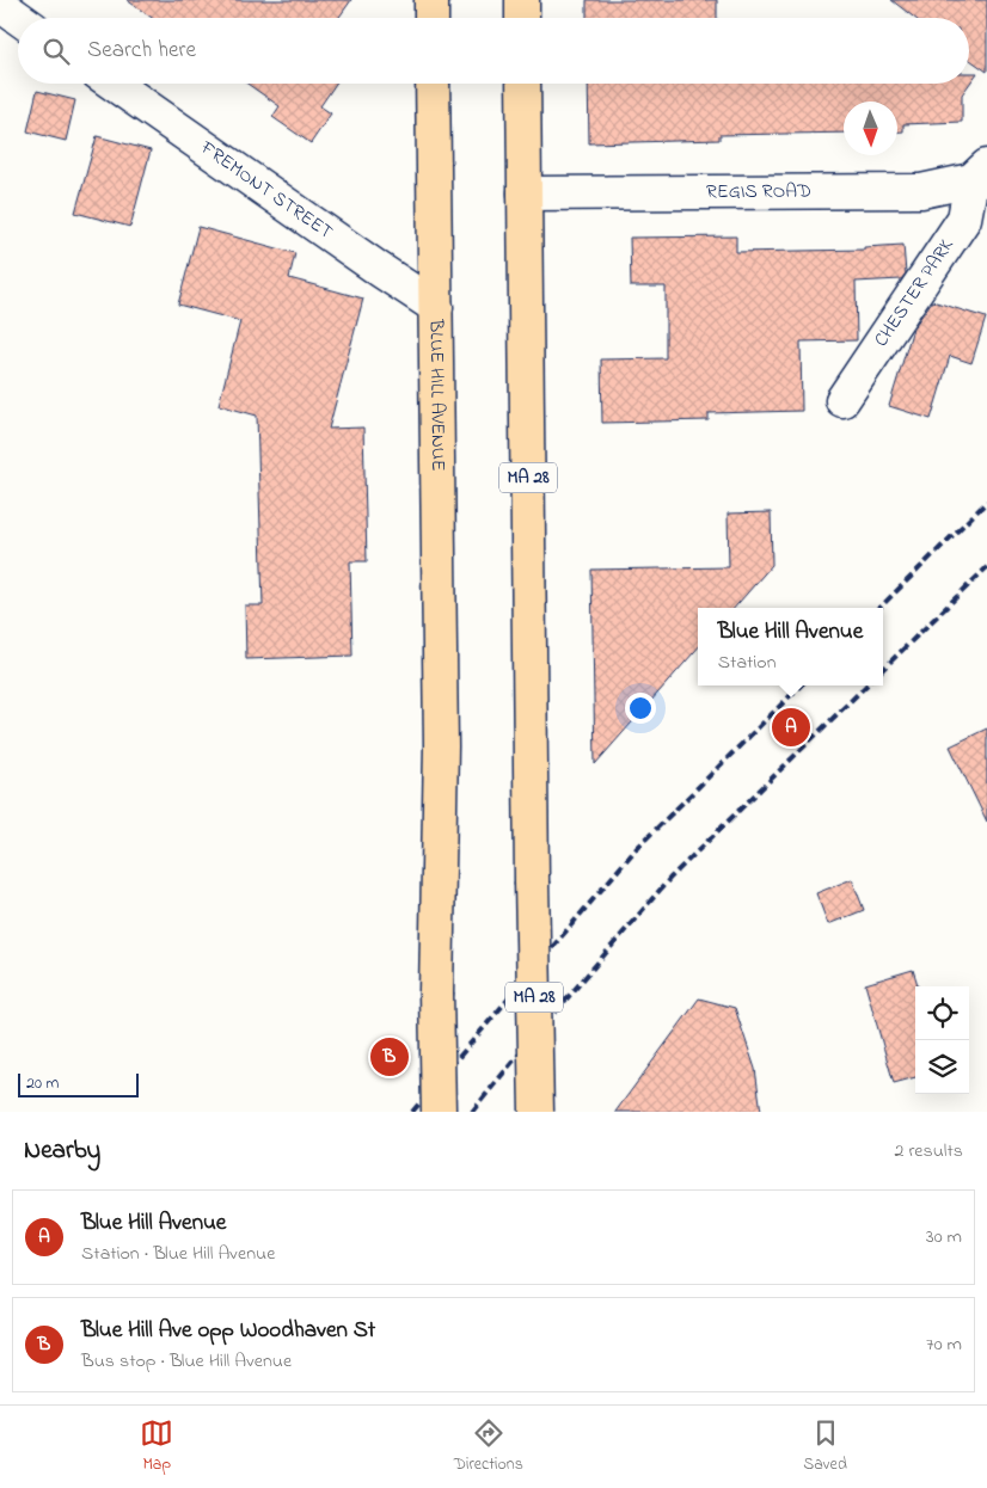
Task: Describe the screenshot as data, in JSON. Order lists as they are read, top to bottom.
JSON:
{
  "streets": {
    "highway": ["BLUE HILL AVENUE", "MA 28"],
    "street": ["FREMONT STREET", "REGIS ROAD", "CHESTER PARK"]
  },
  "crossings": [
    ["FREMONT STREET", "BLUE HILL AVENUE"],
    ["REGIS ROAD", "CHESTER PARK"],
    ["REGIS ROAD", "MA 28"]
  ],
  "scale_bar": "20 m",
  "north": "bottom",
  "page": {
    "search": "Search here",
    "popup": ["Blue Hill Avenue", "Station"],
    "pins": ["A", "B"],
    "scale": "20 m",
    "heading": ["Nearby", "2 results"],
    "list": [
      {
        "mark": "A",
        "name": "Blue Hill Avenue",
        "note": "Station · Blue Hill Avenue",
        "value": "30 m"
      },
      {
        "mark": "B",
        "name": "Blue Hill Ave opp Woodhaven St",
        "note": "Bus stop · Blue Hill Avenue",
        "value": "70 m"
      }
    ],
    "nav": ["Map", "Directions", "Saved"]
  }
}
